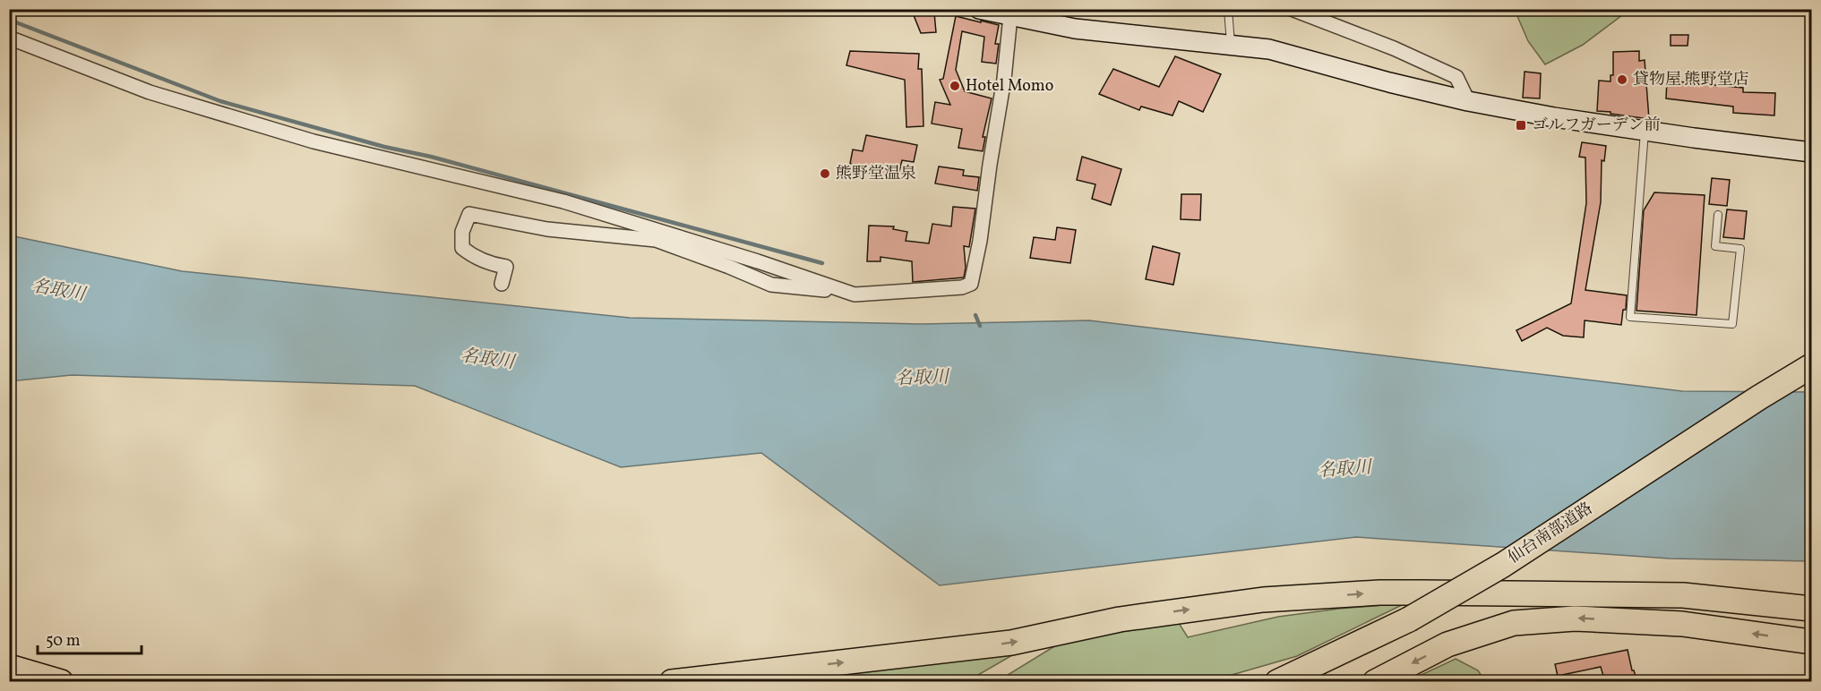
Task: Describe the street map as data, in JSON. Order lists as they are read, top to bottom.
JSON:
{
  "streets": {
    "highway": ["仙台南部道路"]
  },
  "water": ["名取川"],
  "places": {
    "other": ["貸物屋 熊野堂店", "Hotel Momo", "熊野堂温泉"],
    "transit": ["ゴルフガーデン前"]
  },
  "scale_bar": "50 m"
}
